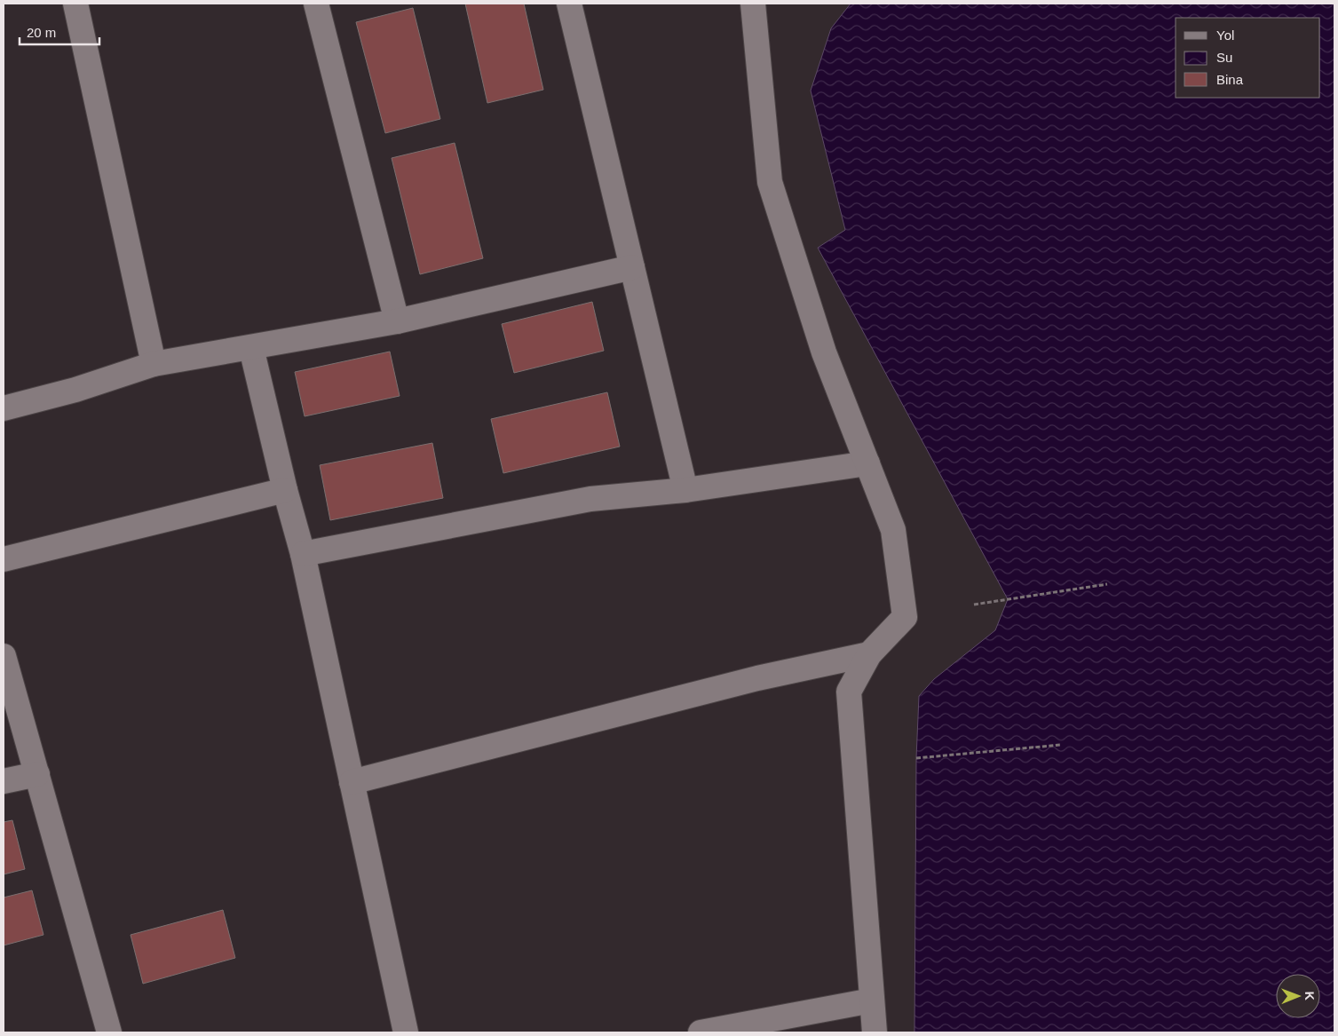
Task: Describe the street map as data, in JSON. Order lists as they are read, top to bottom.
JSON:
{
  "legend": ["Yol", "Su", "Bina"],
  "scale_bar": "20 m",
  "north": "right"
}
